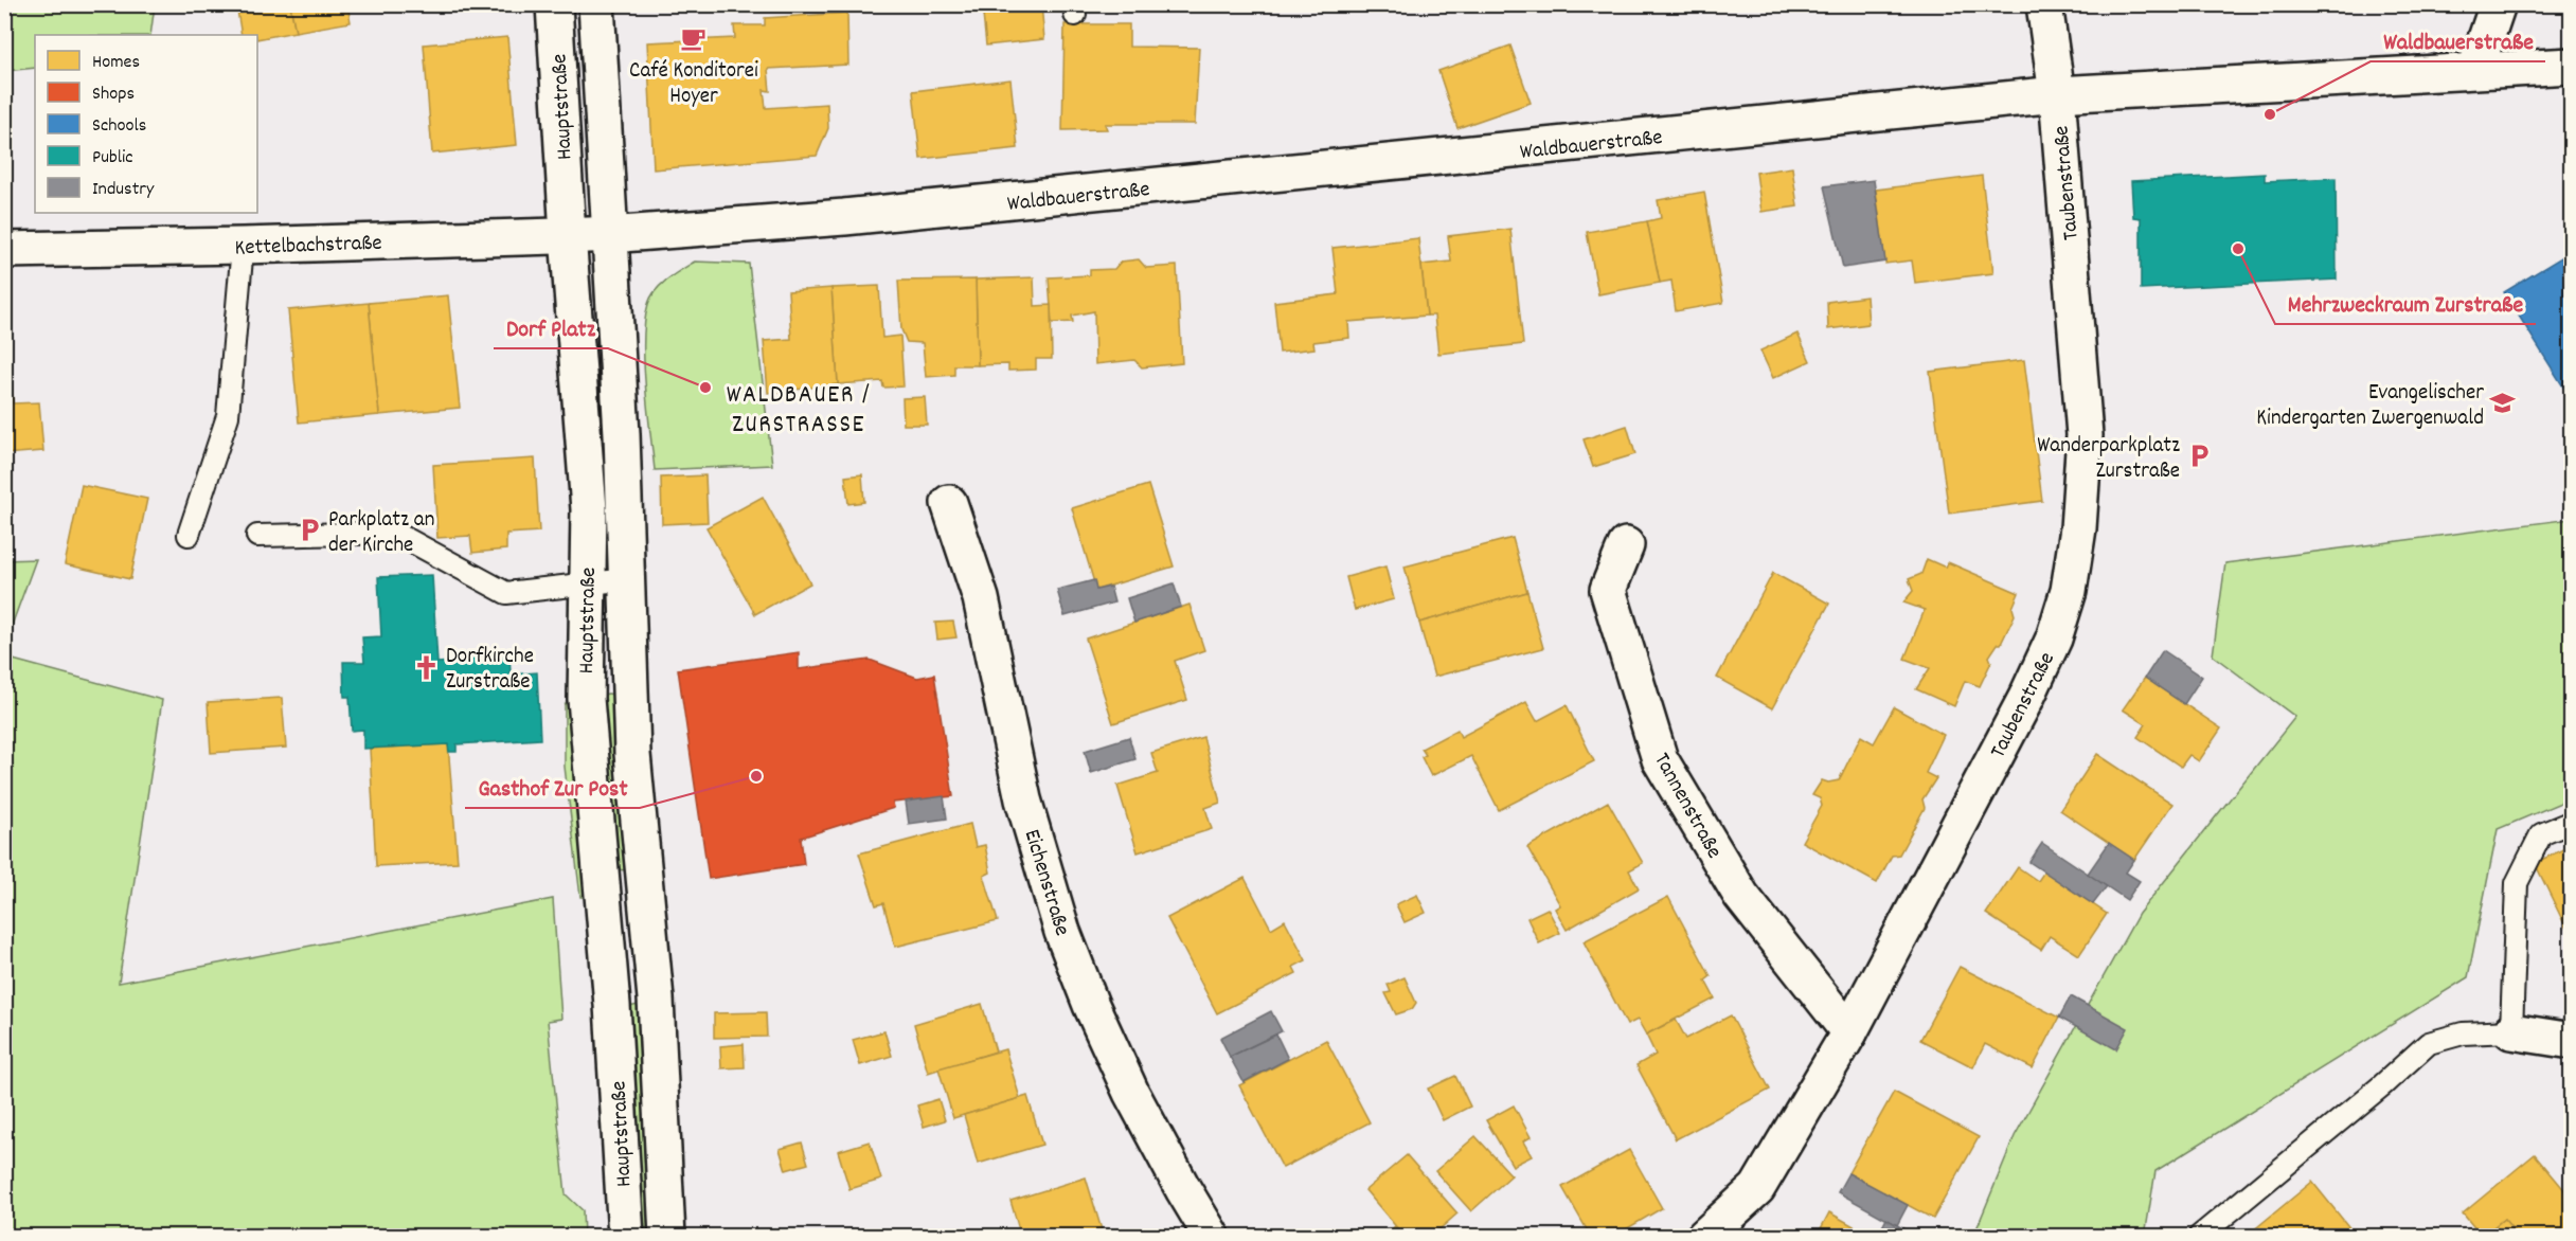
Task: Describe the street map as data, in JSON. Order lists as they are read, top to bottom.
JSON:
{
  "streets": {
    "street": [
      "Hauptstraße",
      "Waldbauerstraße",
      "Taubenstraße",
      "Kettelbachstraße",
      "Tannenstraße",
      "Eichenstraße"
    ]
  },
  "crossings": [
    ["Hauptstraße", "Waldbauerstraße"],
    ["Hauptstraße", "Kettelbachstraße"],
    ["Waldbauerstraße", "Taubenstraße"],
    ["Waldbauerstraße", "Kettelbachstraße"],
    ["Taubenstraße", "Tannenstraße"]
  ],
  "districts": ["WALDBAUER / ZURSTRASSE"],
  "places": {
    "cafe": ["Café Konditorei Hoyer"],
    "other": [
      "Waldbauerstraße",
      "Mehrzweckraum Zurstraße",
      "Dorf Platz",
      "Gasthof Zur Post"
    ],
    "school or university": ["Evangelischer Kindergarten Zwergenwald"],
    "parking": ["Wanderparkplatz Zurstraße", "Parkplatz an der Kirche"],
    "church": ["Dorfkirche Zurstraße"]
  },
  "legend": [
    "Homes",
    "Shops",
    "Schools",
    "Public",
    "Industry"
  ]
}
